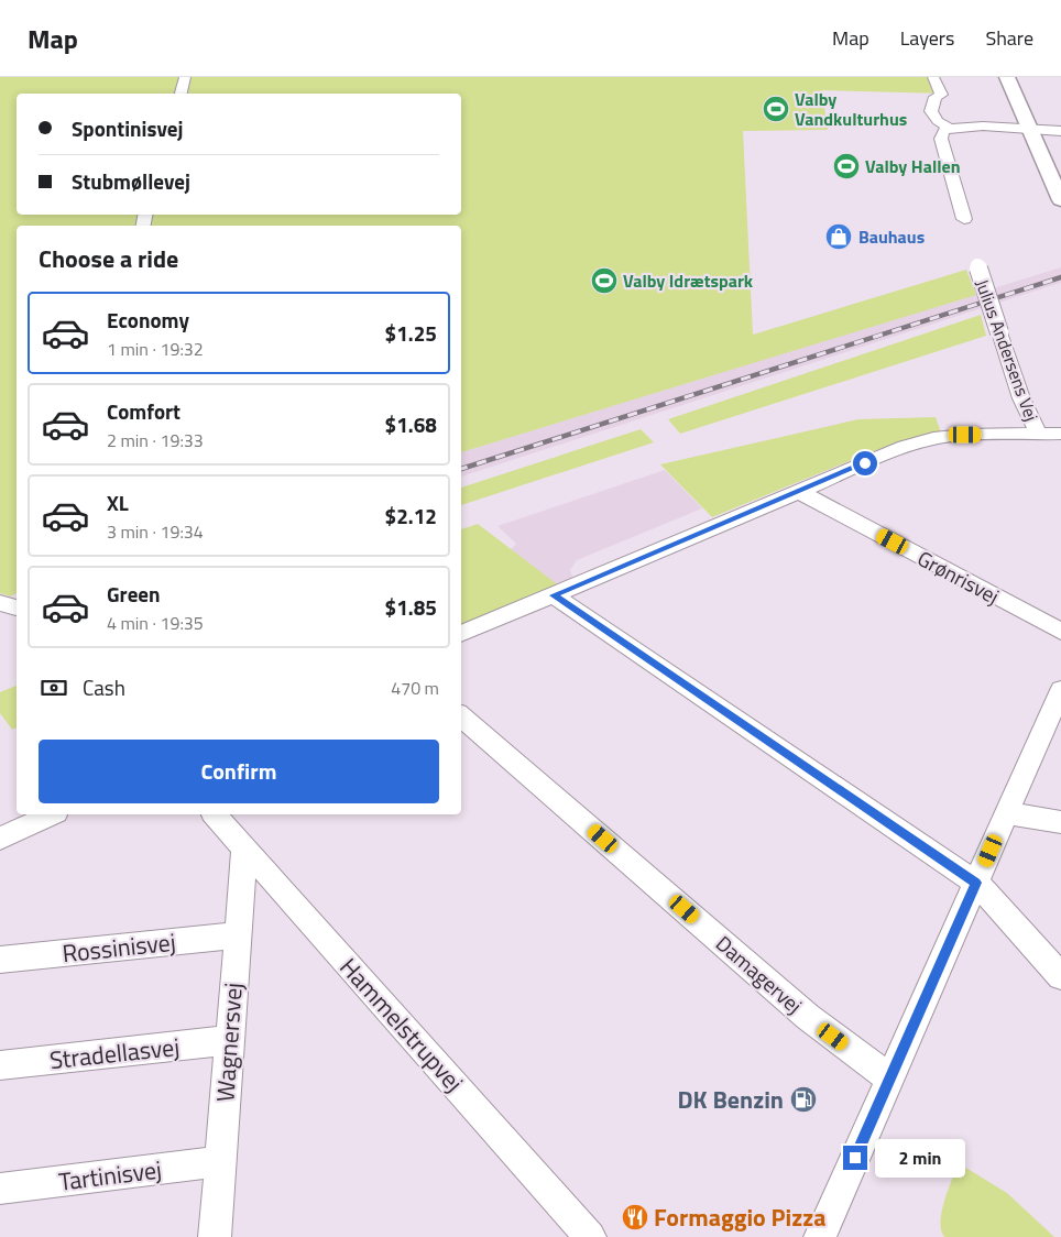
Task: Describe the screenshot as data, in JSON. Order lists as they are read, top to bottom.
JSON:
{
  "streets": {
    "street": [
      "Julius Andersens Vej",
      "Grønrisvej",
      "Rossinisvej",
      "Damagervej",
      "Hammelstrupvej",
      "Wagnersvej",
      "Stradellasvej",
      "Tartinisvej"
    ]
  },
  "crossings": [
    ["Rossinisvej", "Wagnersvej"],
    ["Hammelstrupvej", "Wagnersvej"],
    ["Wagnersvej", "Stradellasvej"],
    ["Wagnersvej", "Tartinisvej"]
  ],
  "places": {
    "sports": ["Valby Vandkulturhus", "Valby Hallen", "Valby Idrætspark"],
    "shop": ["Bauhaus"],
    "fuel station": ["DK Benzin"],
    "restaurant": ["Formaggio Pizza"]
  },
  "page": {
    "header": "Map",
    "nav": ["Map", "Layers", "Share"],
    "banner": ["Spontinisvej", "Stubmøllevej"],
    "heading": "Choose a ride",
    "list": [
      {
        "name": "Economy",
        "note": "1 min · 19:32",
        "value": "$1.25"
      },
      {
        "name": "Comfort",
        "note": "2 min · 19:33",
        "value": "$1.68"
      },
      {
        "name": "XL",
        "note": "3 min · 19:34",
        "value": "$2.12"
      },
      {
        "name": "Green",
        "note": "4 min · 19:35",
        "value": "$1.85"
      }
    ],
    "pay": ["Cash", "470 m"],
    "buttons": "Confirm",
    "bubble": "2 min"
  }
}
